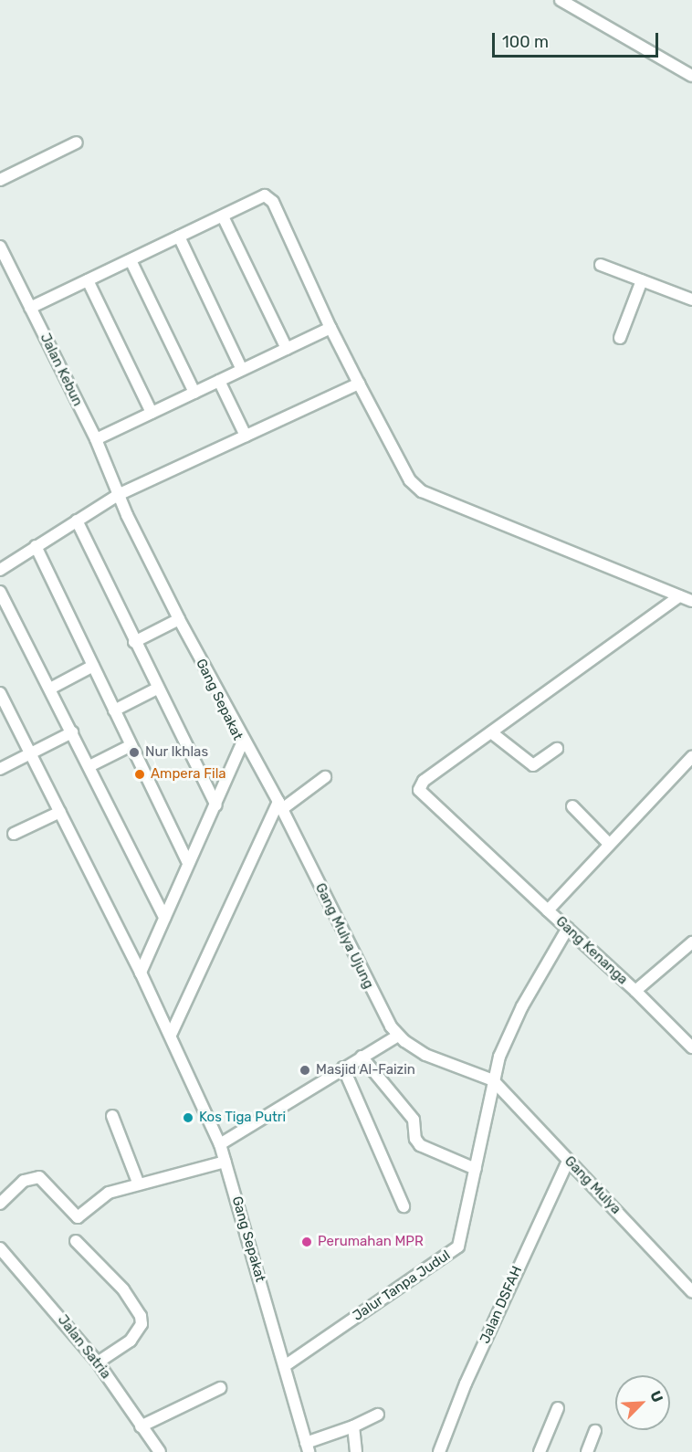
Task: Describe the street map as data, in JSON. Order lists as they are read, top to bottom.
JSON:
{
  "streets": {
    "street": [
      "Jalan Kebun",
      "Gang Sepakat",
      "Gang Mulya Ujung",
      "Gang Kenanga",
      "Gang Mulya",
      "Jalur Tanpa Judul",
      "Jalan DSFAH",
      "Jalan Satria"
    ]
  },
  "crossings": [
    ["Jalan Kebun", "Gang Sepakat"],
    ["Gang Sepakat", "Gang Mulya Ujung"],
    ["Gang Sepakat", "Jalur Tanpa Judul"],
    ["Gang Mulya Ujung", "Gang Mulya"],
    ["Gang Mulya Ujung", "Jalur Tanpa Judul"],
    ["Gang Kenanga", "Jalur Tanpa Judul"],
    ["Gang Mulya", "Jalur Tanpa Judul"],
    ["Gang Mulya", "Jalan DSFAH"]
  ],
  "places": [
    "Nur Ikhlas",
    "Ampera Fila",
    "Masjid Al-Faizin",
    "Kos Tiga Putri",
    "Perumahan MPR"
  ],
  "scale_bar": "100 m",
  "north": "top right"
}
